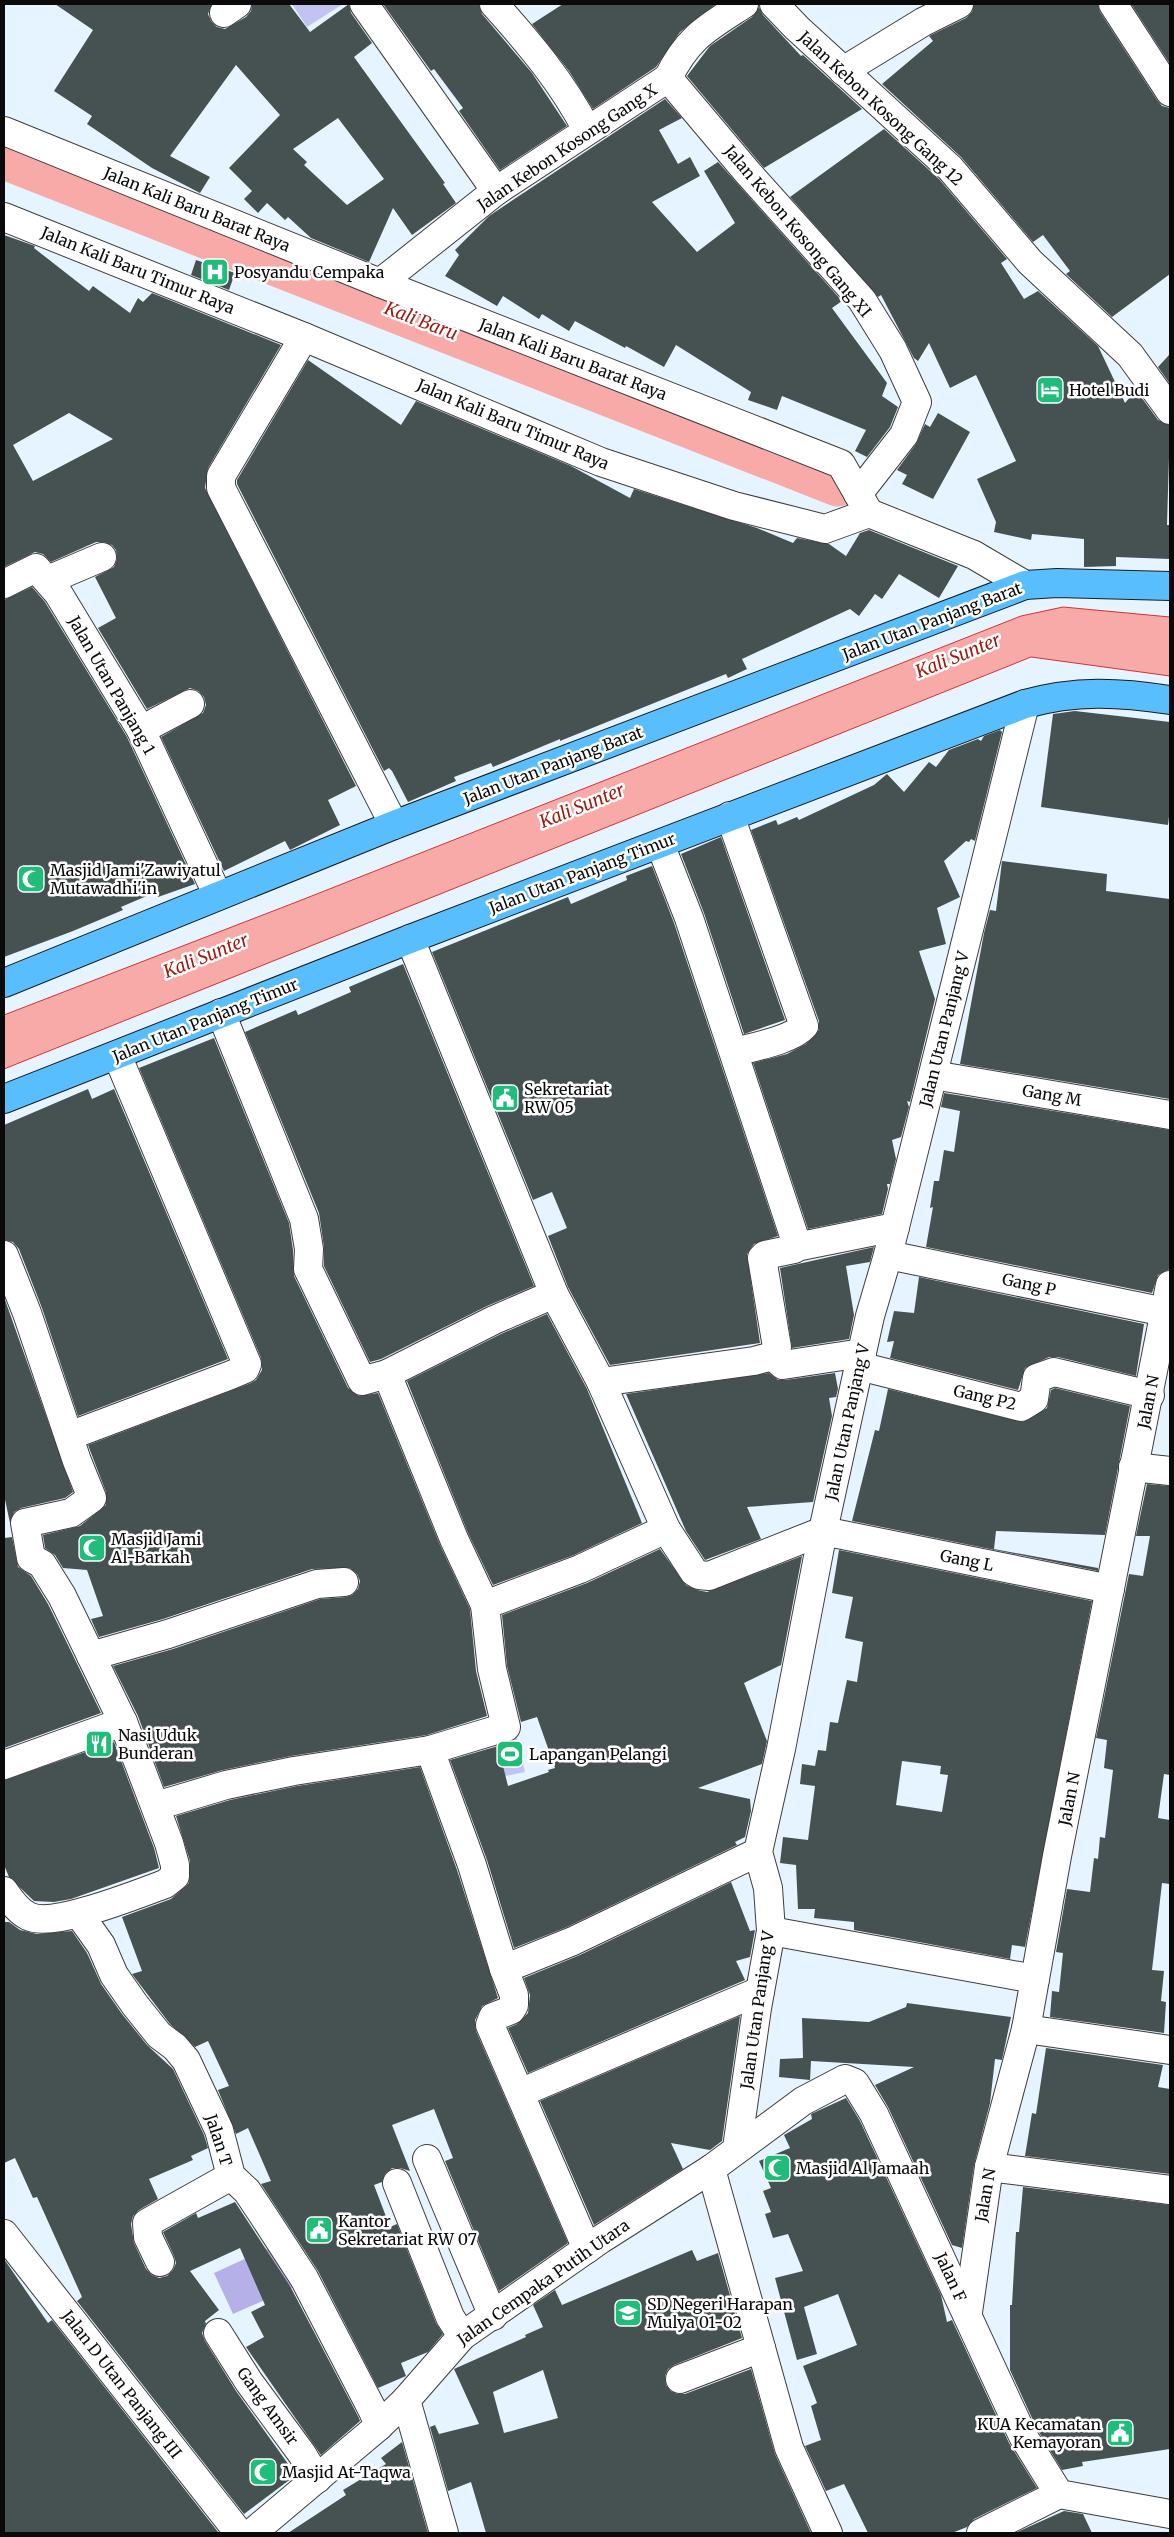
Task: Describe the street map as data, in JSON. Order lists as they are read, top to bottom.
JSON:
{
  "streets": {
    "main road": ["Jalan Utan Panjang Barat", "Jalan Utan Panjang Timur"],
    "street": [
      "Jalan Kebon Kosong Gang 12",
      "Jalan Kebon Kosong Gang X",
      "Jalan Kali Baru Barat Raya",
      "Jalan Kebon Kosong Gang XI",
      "Jalan Kali Baru Timur Raya",
      "Jalan Utan Panjang 1",
      "Jalan Utan Panjang V",
      "Gang M",
      "Gang P",
      "Gang P2",
      "Jalan N",
      "Gang L",
      "Jalan T",
      "Jalan F",
      "Jalan Cempaka Putih Utara",
      "Jalan D Utan Panjang III",
      "Gang Amsir"
    ]
  },
  "crossings": [
    ["Jalan Kebon Kosong Gang X", "Jalan Kali Baru Barat Raya"],
    ["Jalan Kebon Kosong Gang X", "Jalan Kebon Kosong Gang XI"],
    ["Jalan Kali Baru Barat Raya", "Jalan Kebon Kosong Gang XI"],
    ["Jalan Kali Baru Barat Raya", "Jalan Kali Baru Timur Raya"],
    ["Jalan Kebon Kosong Gang XI", "Jalan Kali Baru Timur Raya"],
    ["Jalan Utan Panjang Barat", "Jalan Utan Panjang 1"],
    ["Jalan Utan Panjang Timur", "Jalan Utan Panjang V"],
    ["Jalan Utan Panjang V", "Gang M"],
    ["Jalan Utan Panjang V", "Gang P"],
    ["Jalan Utan Panjang V", "Gang P2"],
    ["Jalan Utan Panjang V", "Gang L"],
    ["Jalan Utan Panjang V", "Jalan F"],
    ["Jalan Utan Panjang V", "Jalan Cempaka Putih Utara"],
    ["Gang P", "Jalan N"],
    ["Gang P2", "Jalan N"],
    ["Jalan N", "Gang L"],
    ["Jalan N", "Jalan F"],
    ["Jalan T", "Jalan Cempaka Putih Utara"],
    ["Jalan F", "Jalan Cempaka Putih Utara"],
    ["Jalan Cempaka Putih Utara", "Gang Amsir"]
  ],
  "water": ["Kali Baru", "Kali Sunter"],
  "places": {
    "hospital": ["Posyandu Cempaka"],
    "hotel": ["Hotel Budi"],
    "mosque": [
      "Masjid Jami'Zawiyatul Mutawadhi'in",
      "Masjid Jami Al-Barkah",
      "Masjid Al Jamaah",
      "Masjid At-Taqwa"
    ],
    "public building": ["Sekretariat RW 05", "Kantor Sekretariat RW 07", "KUA Kecamatan Kemayoran"],
    "restaurant": ["Nasi Uduk Bunderan"],
    "sports": ["Lapangan Pelangi"],
    "school or university": ["SD Negeri Harapan Mulya 01-02"]
  }
}
